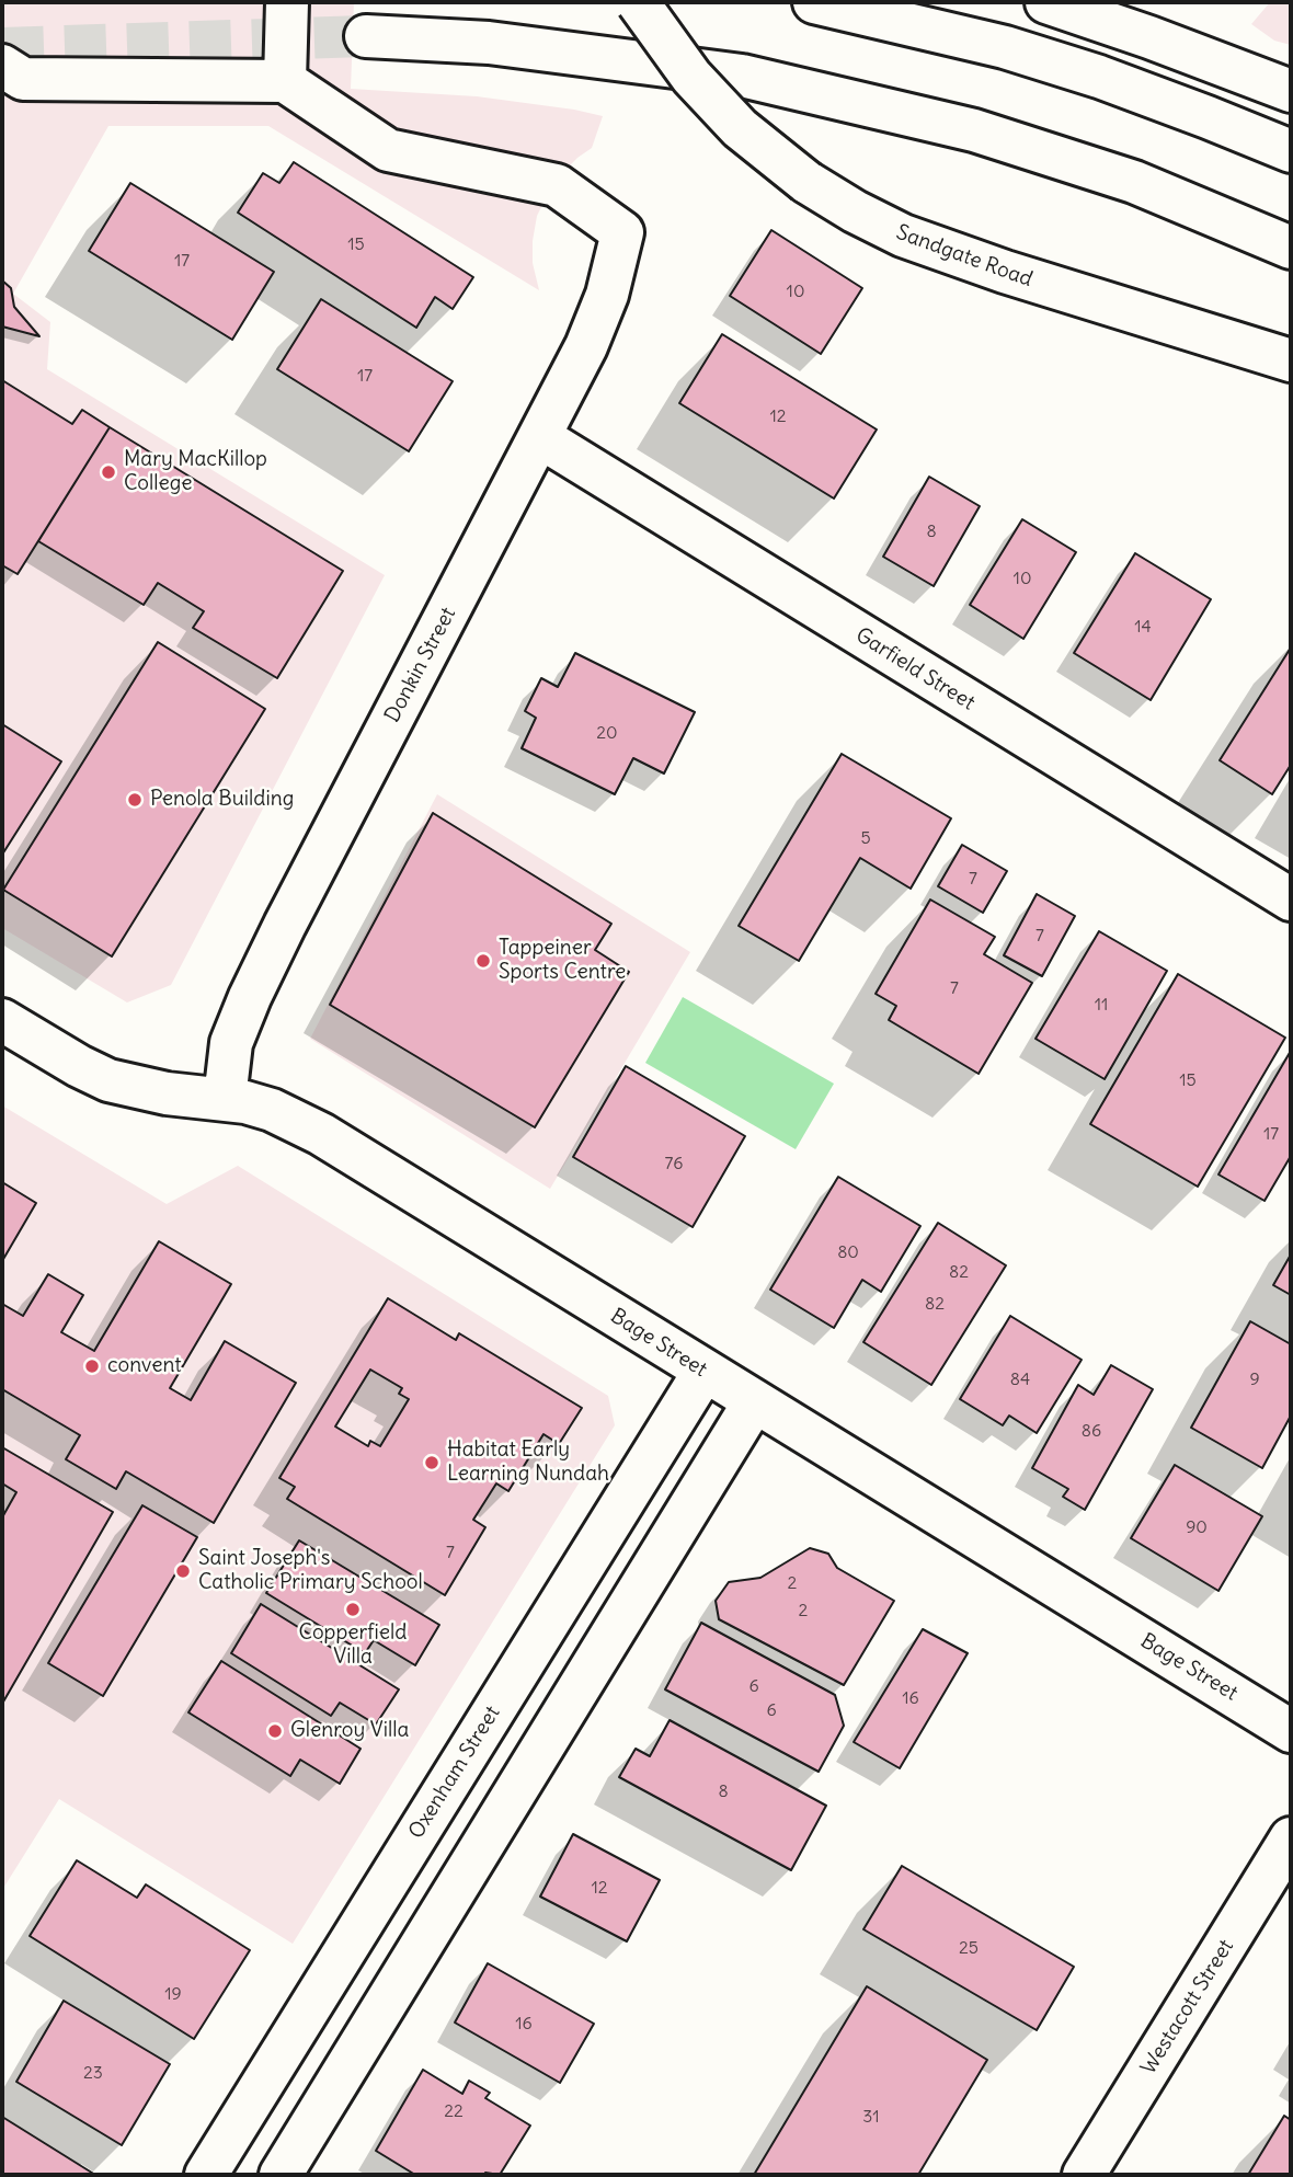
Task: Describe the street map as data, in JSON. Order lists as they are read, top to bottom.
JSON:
{
  "streets": {
    "main road": [
      "Sandgate Road",
      "Donkin Street",
      "Garfield Street",
      "Bage Street",
      "Oxenham Street",
      "Westacott Street"
    ]
  },
  "crossings": [
    ["Donkin Street", "Garfield Street"],
    ["Donkin Street", "Bage Street"],
    ["Bage Street", "Oxenham Street"]
  ],
  "places": [
    "Mary MacKillop College",
    "Penola Building",
    "Tappeiner Sports Centre",
    "convent",
    "Habitat Early Learning Nundah",
    "Saint Joseph's Catholic Primary School",
    "Copperfield Villa",
    "Glenroy Villa"
  ],
  "house_numbers": [
    "15",
    "17",
    "10",
    "17",
    "12",
    "8",
    "10",
    "14",
    "20",
    "5",
    "7",
    "7",
    "7",
    "11",
    "15",
    "17",
    "76",
    "80",
    "82",
    "82",
    "84",
    "9",
    "86",
    "90",
    "7",
    "2",
    "2",
    "6",
    "16",
    "6",
    "8",
    "12",
    "25",
    "19",
    "16",
    "23",
    "22",
    "31"
  ]
}
